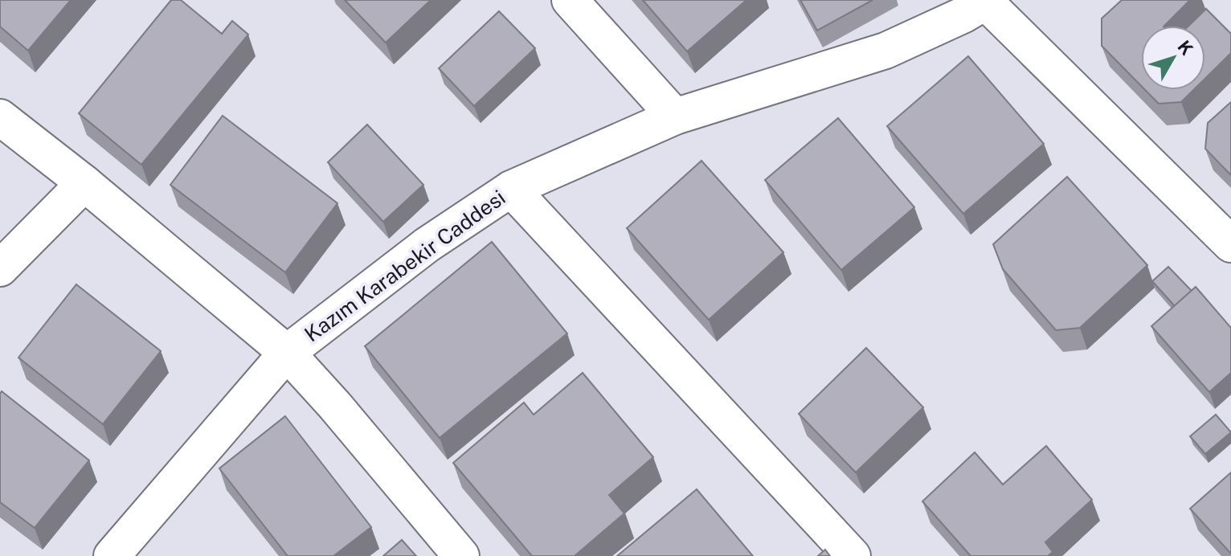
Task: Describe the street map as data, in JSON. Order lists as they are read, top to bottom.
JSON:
{
  "streets": {
    "street": ["Kazım Karabekir Caddesi"]
  },
  "north": "top right"
}
